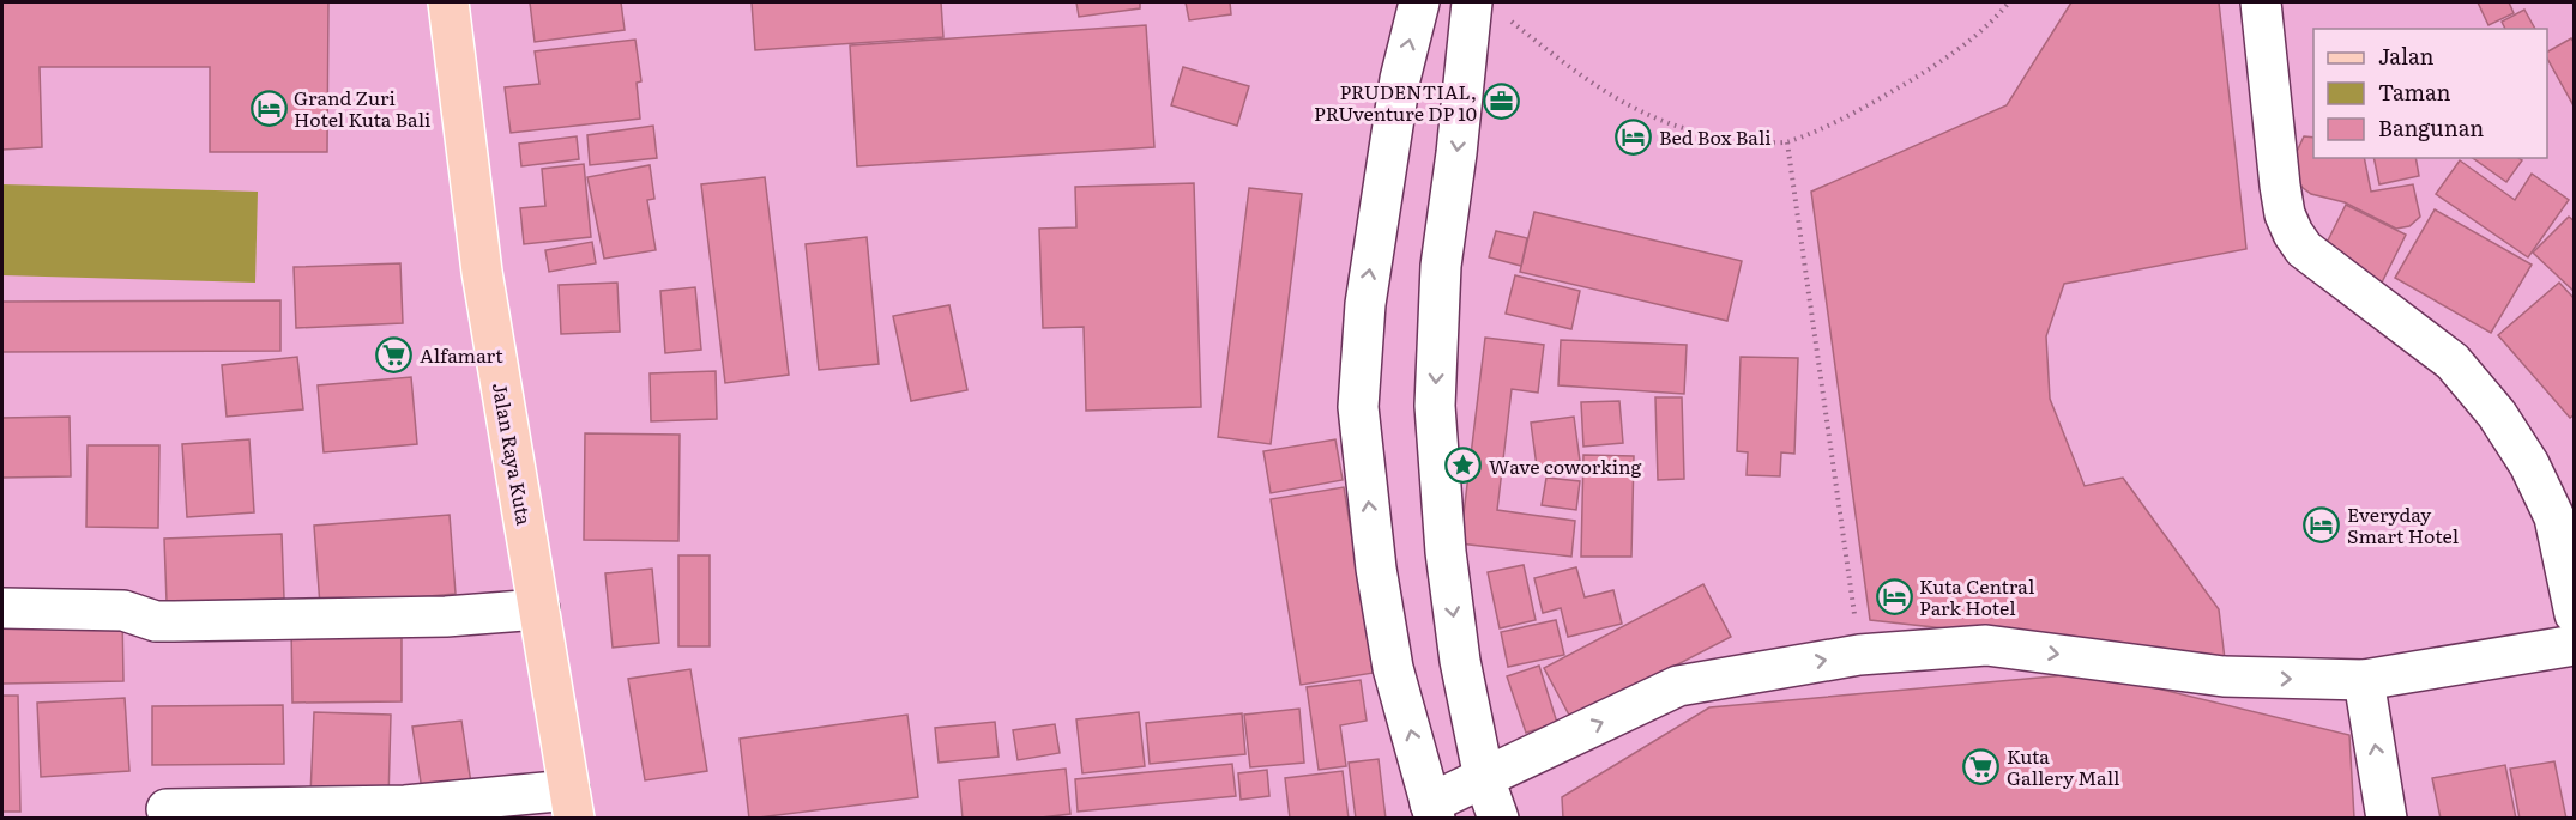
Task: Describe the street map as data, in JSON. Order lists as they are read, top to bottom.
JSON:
{
  "streets": {
    "main road": ["Jalan Raya Kuta"]
  },
  "places": {
    "office": ["PRUDENTIAL, PRUventure DP 10"],
    "hotel": [
      "Grand Zuri Hotel Kuta Bali",
      "Bed Box Bali",
      "Everyday Smart Hotel",
      "Kuta Central Park Hotel"
    ],
    "supermarket": ["Alfamart", "Kuta Gallery Mall"],
    "place": ["Wave coworking"]
  },
  "legend": ["Jalan", "Taman", "Bangunan"]
}
